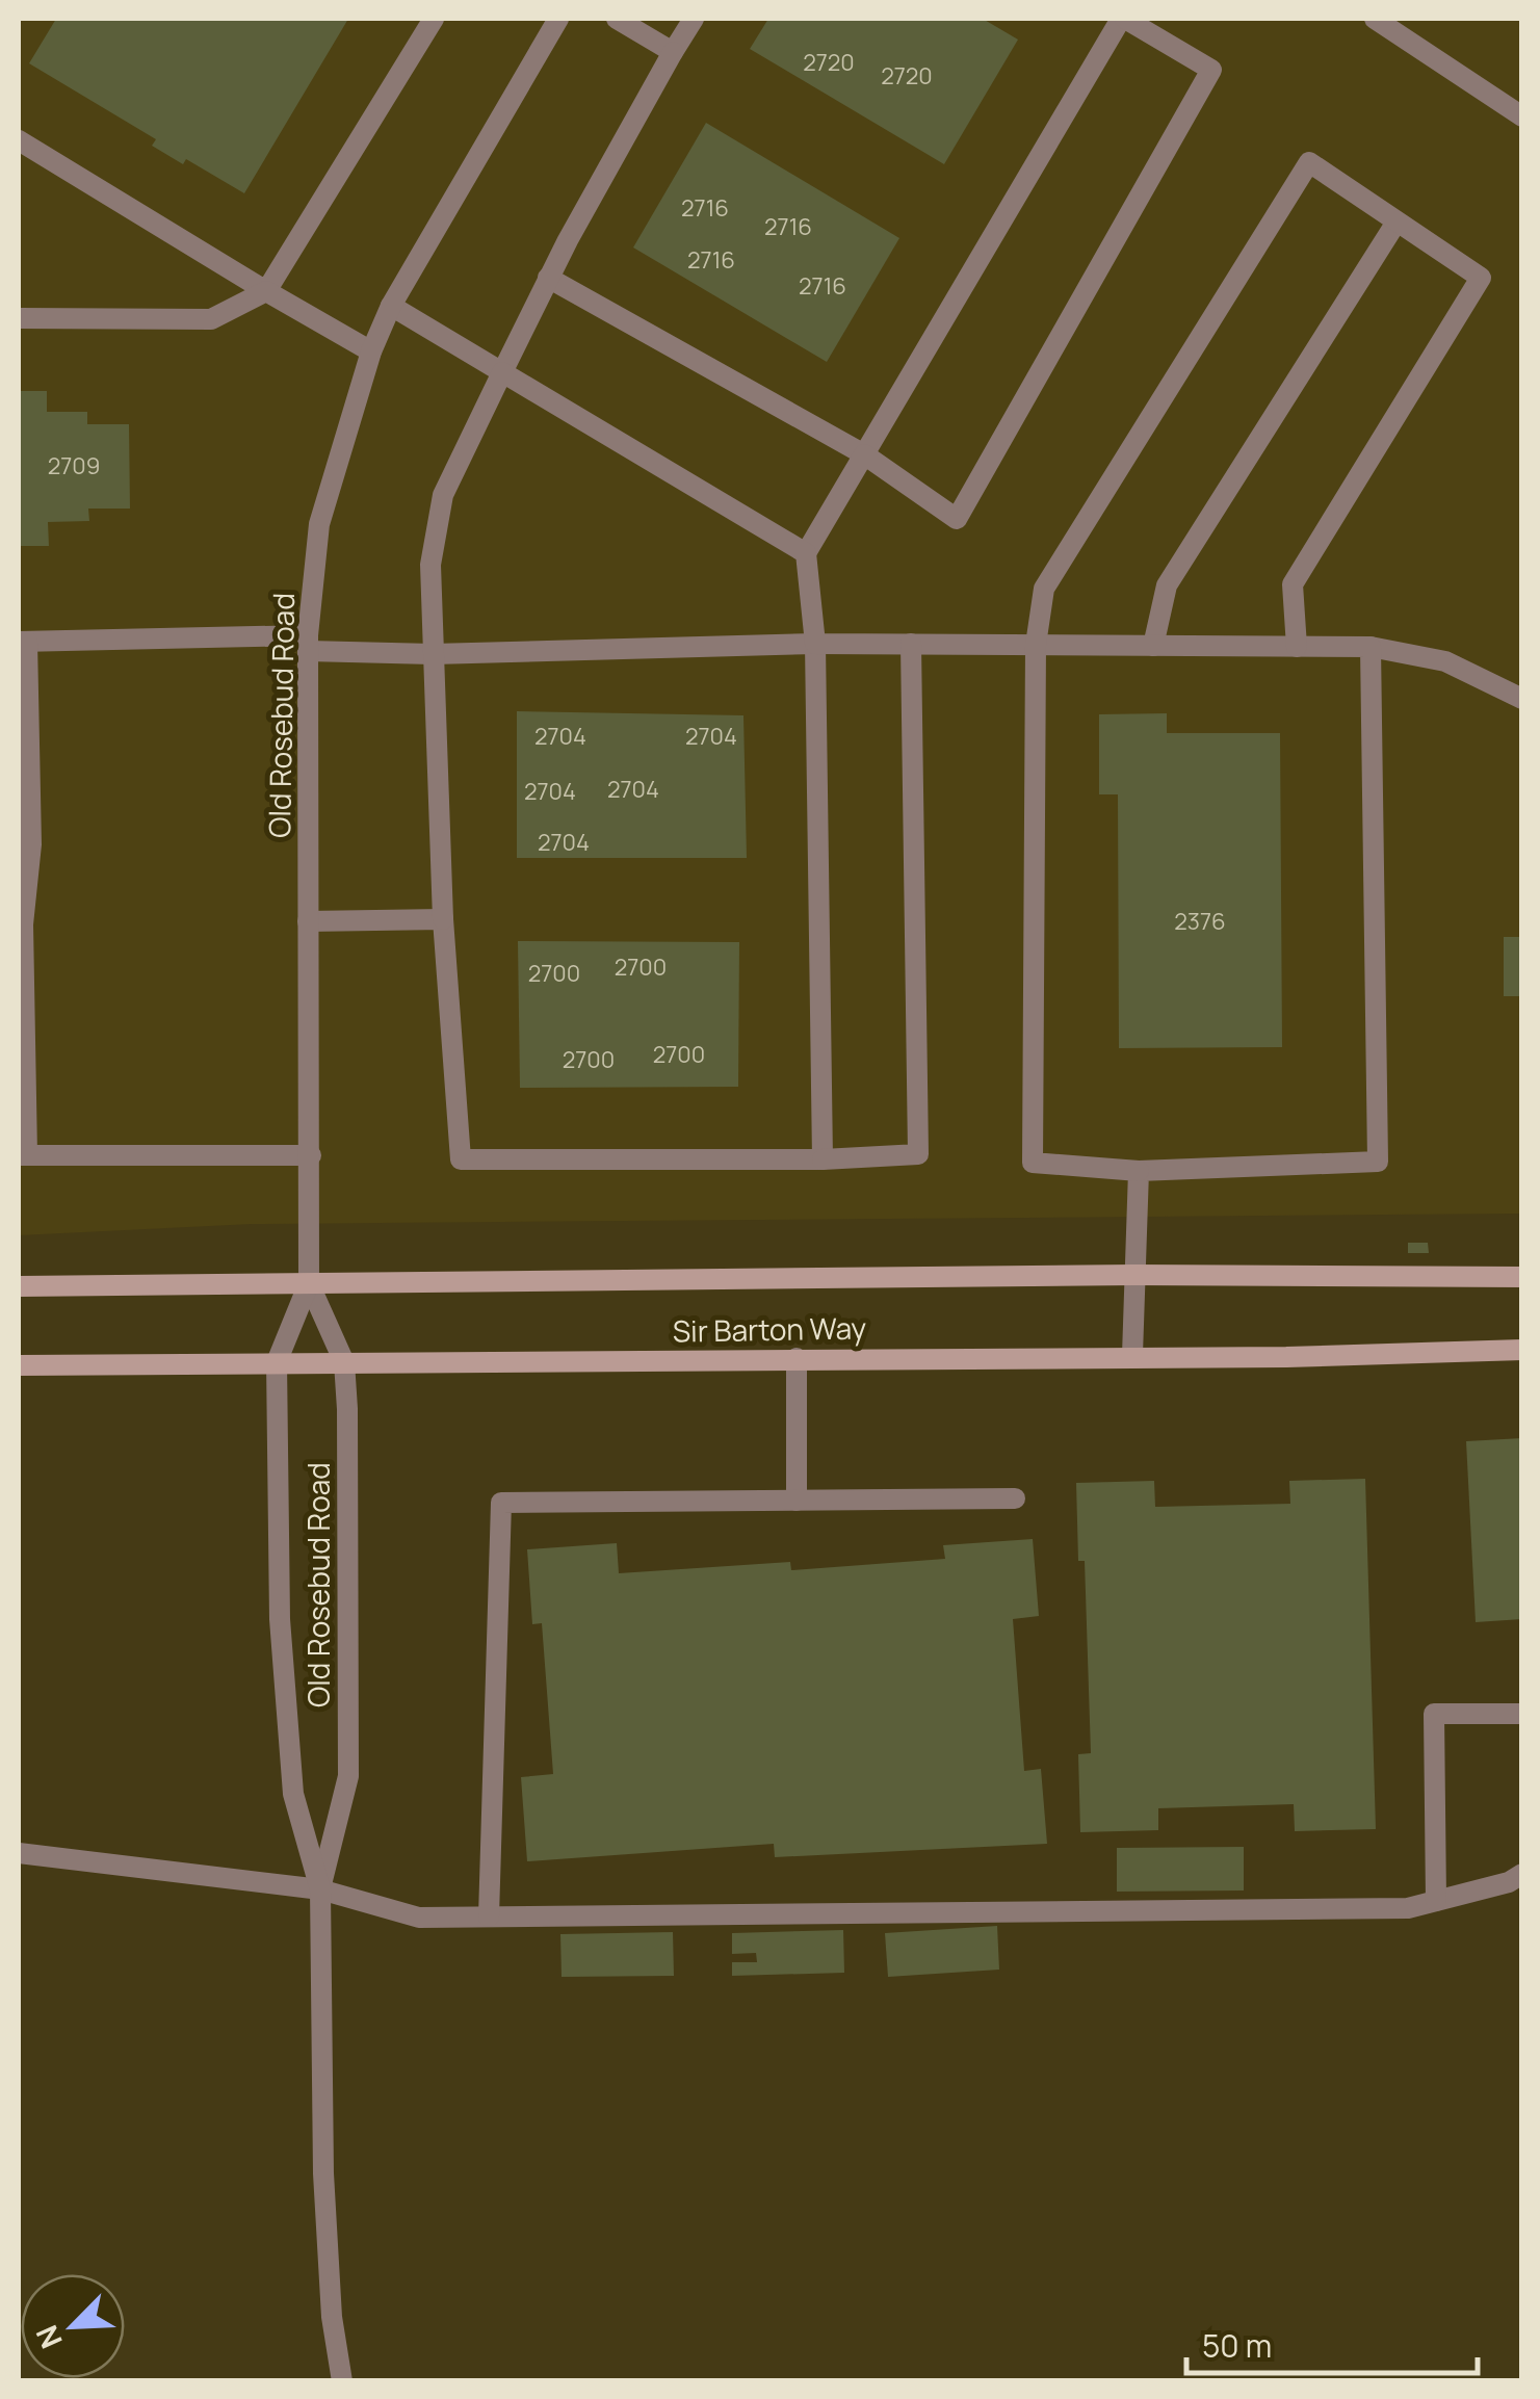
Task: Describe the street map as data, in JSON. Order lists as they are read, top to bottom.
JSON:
{
  "streets": {
    "main road": ["Sir Barton Way"],
    "street": ["Old Rosebud Road"]
  },
  "crossings": [
    ["Old Rosebud Road", "Sir Barton Way"]
  ],
  "house_numbers": [
    "2720",
    "2720",
    "2716",
    "2716",
    "2716",
    "2716",
    "2709",
    "2704",
    "2704",
    "2704",
    "2704",
    "2704",
    "2376",
    "2700",
    "2700",
    "2700",
    "2700"
  ],
  "scale_bar": "50 m",
  "north": "bottom left"
}
